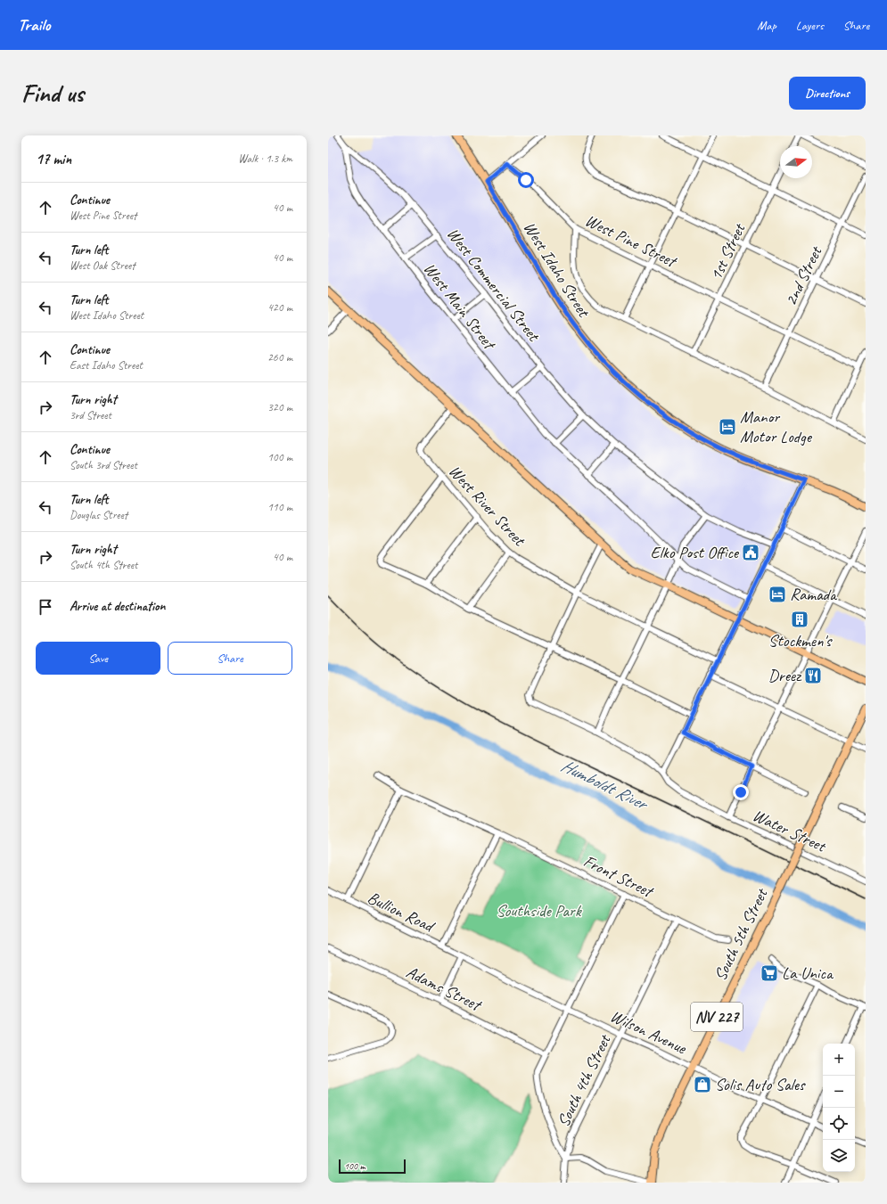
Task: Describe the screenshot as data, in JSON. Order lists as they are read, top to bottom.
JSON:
{
  "streets": {
    "main road": ["West Idaho Street", "South 5th Street", "NV 227"],
    "street": [
      "West Pine Street",
      "1st Street",
      "2nd Street",
      "West Commercial Street",
      "West Main Street",
      "West River Street",
      "Water Street",
      "Front Street",
      "Bullion Road",
      "Adams Street",
      "Wilson Avenue",
      "South 4th Street"
    ]
  },
  "crossings": [
    ["West Pine Street", "1st Street"],
    ["West Pine Street", "2nd Street"],
    ["West Commercial Street", "West Main Street"],
    ["Front Street", "South 4th Street"],
    ["Bullion Road", "Wilson Avenue"],
    ["South 5th Street", "NV 227"],
    ["South 5th Street", "Wilson Avenue"],
    ["Wilson Avenue", "South 4th Street"]
  ],
  "water": ["Humboldt River"],
  "parks": ["Southside Park"],
  "places": {
    "hotel": ["Manor Motor Lodge", "Ramada"],
    "public building": ["Elko Post Office"],
    "building": ["Stockmen's"],
    "restaurant": ["Dreez"],
    "supermarket": ["La Unica"],
    "shop": ["Solis Auto Sales"]
  },
  "scale_bar": "100 m",
  "north": "right",
  "page": {
    "header": "Trailo",
    "nav": ["Map", "Layers", "Share"],
    "buttons": [
      "Directions",
      ["Save", "Share"]
    ],
    "title": "Find us",
    "heading": ["17 min", "Walk · 1.3 km"],
    "list": [
      ["Continue", "West Pine Street", "40 m"],
      ["Turn left", "West Oak Street", "40 m"],
      ["Turn left", "West Idaho Street", "420 m"],
      ["Continue", "East Idaho Street", "260 m"],
      ["Turn right", "3rd Street", "320 m"],
      ["Continue", "South 3rd Street", "100 m"],
      ["Turn left", "Douglas Street", "110 m"],
      ["Turn right", "South 4th Street", "40 m"],
      "Arrive at destination"
    ],
    "map_buttons": ["+", "−"],
    "scale": "100 m"
  }
}
